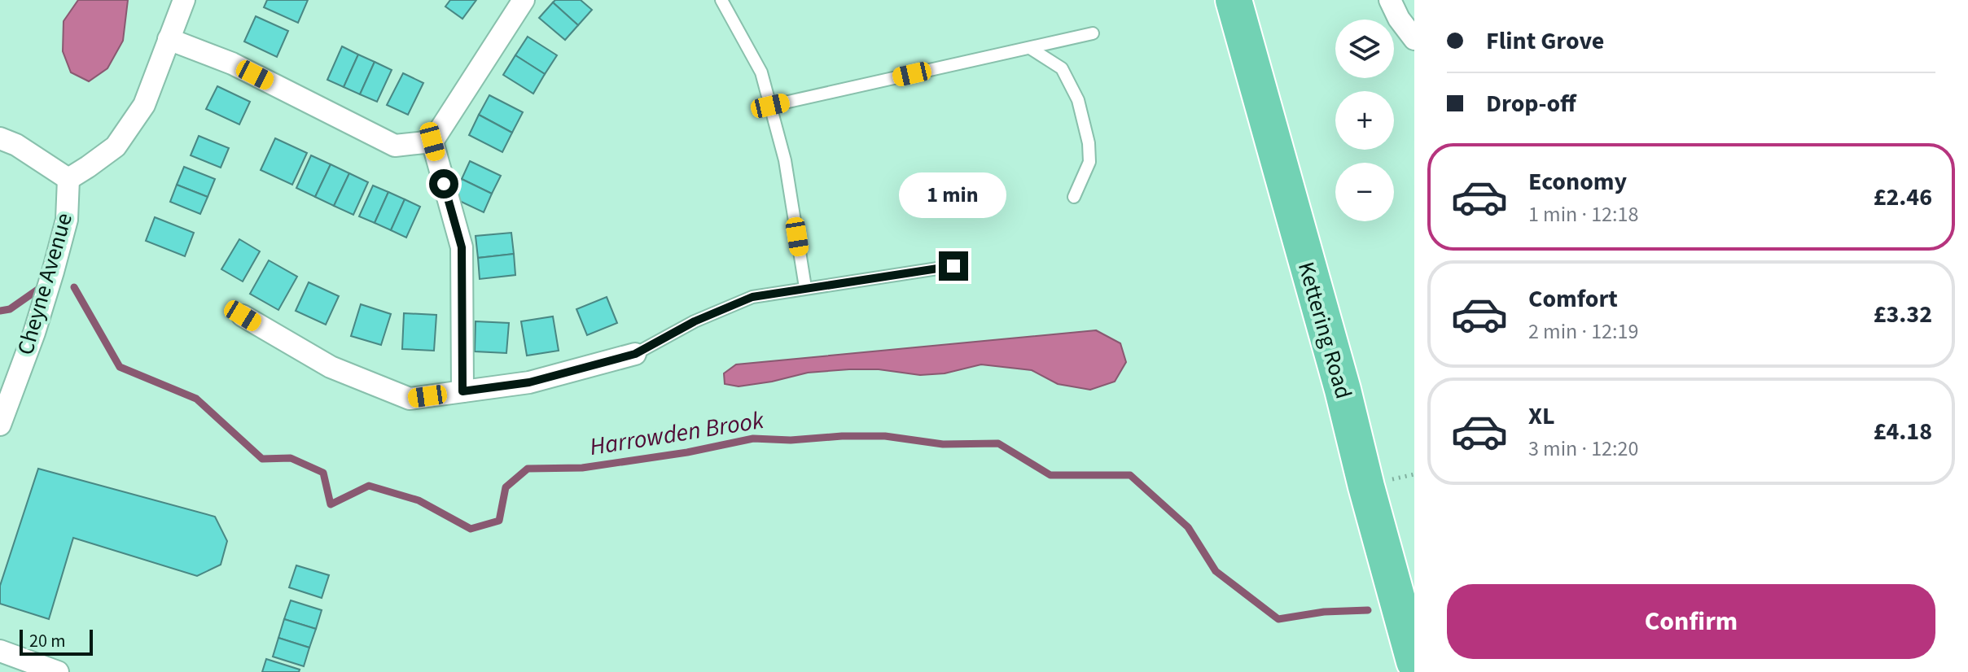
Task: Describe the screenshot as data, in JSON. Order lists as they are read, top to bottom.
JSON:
{
  "streets": {
    "highway": ["Kettering Road"],
    "street": ["Cheyne Avenue"]
  },
  "water": ["Harrowden Brook"],
  "scale_bar": "20 m",
  "page": {
    "banner": ["Flint Grove", "Drop-off"],
    "map_buttons": ["+", "−"],
    "list": [
      {
        "name": "Economy",
        "note": "1 min · 12:18",
        "value": "£2.46"
      },
      {
        "name": "Comfort",
        "note": "2 min · 12:19",
        "value": "£3.32"
      },
      {
        "name": "XL",
        "note": "3 min · 12:20",
        "value": "£4.18"
      }
    ],
    "bubble": "1 min",
    "buttons": "Confirm",
    "scale": "20 m"
  }
}
